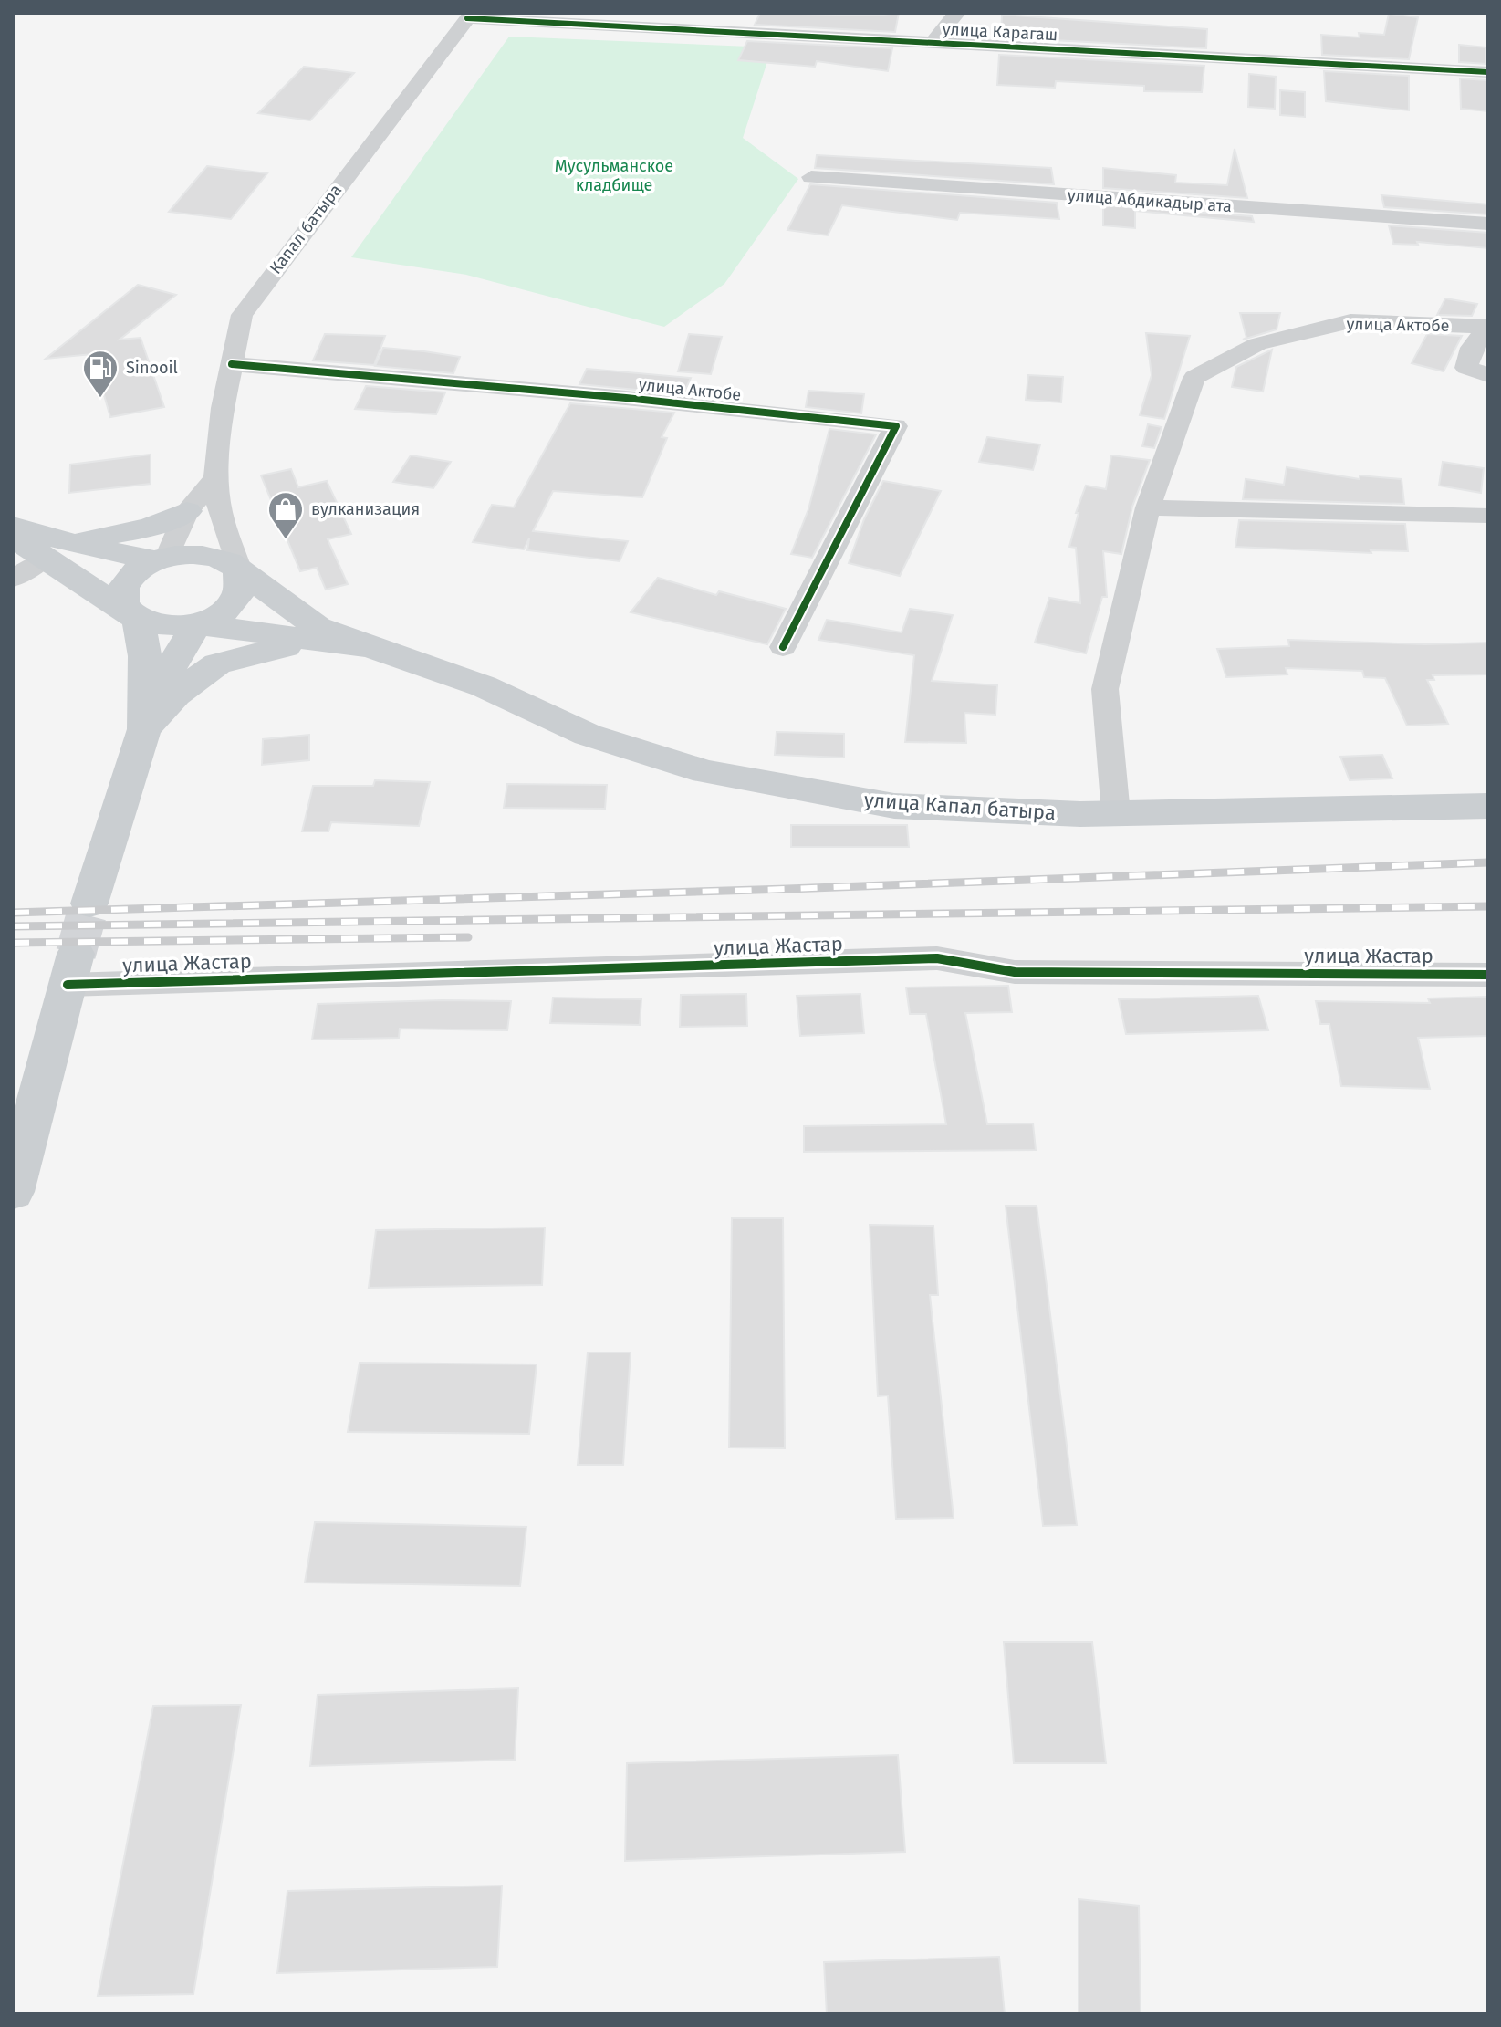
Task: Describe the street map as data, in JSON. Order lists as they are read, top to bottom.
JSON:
{
  "streets": {
    "main road": ["улица Капал батыра"],
    "street": [
      "улица Карагаш",
      "улица Абдикадыр ата",
      "Капал батыра",
      "улица Актобе",
      "улица Жастар"
    ]
  },
  "crossings": [
    ["улица Карагаш", "Капал батыра"],
    ["Капал батыра", "улица Актобе"],
    ["Капал батыра", "улица Капал батыра"],
    ["улица Актобе", "улица Капал батыра"]
  ],
  "parks": ["Мусульманское кладбище"],
  "places": {
    "fuel station": ["Sinooil"],
    "shop": ["вулканизация"]
  }
}
